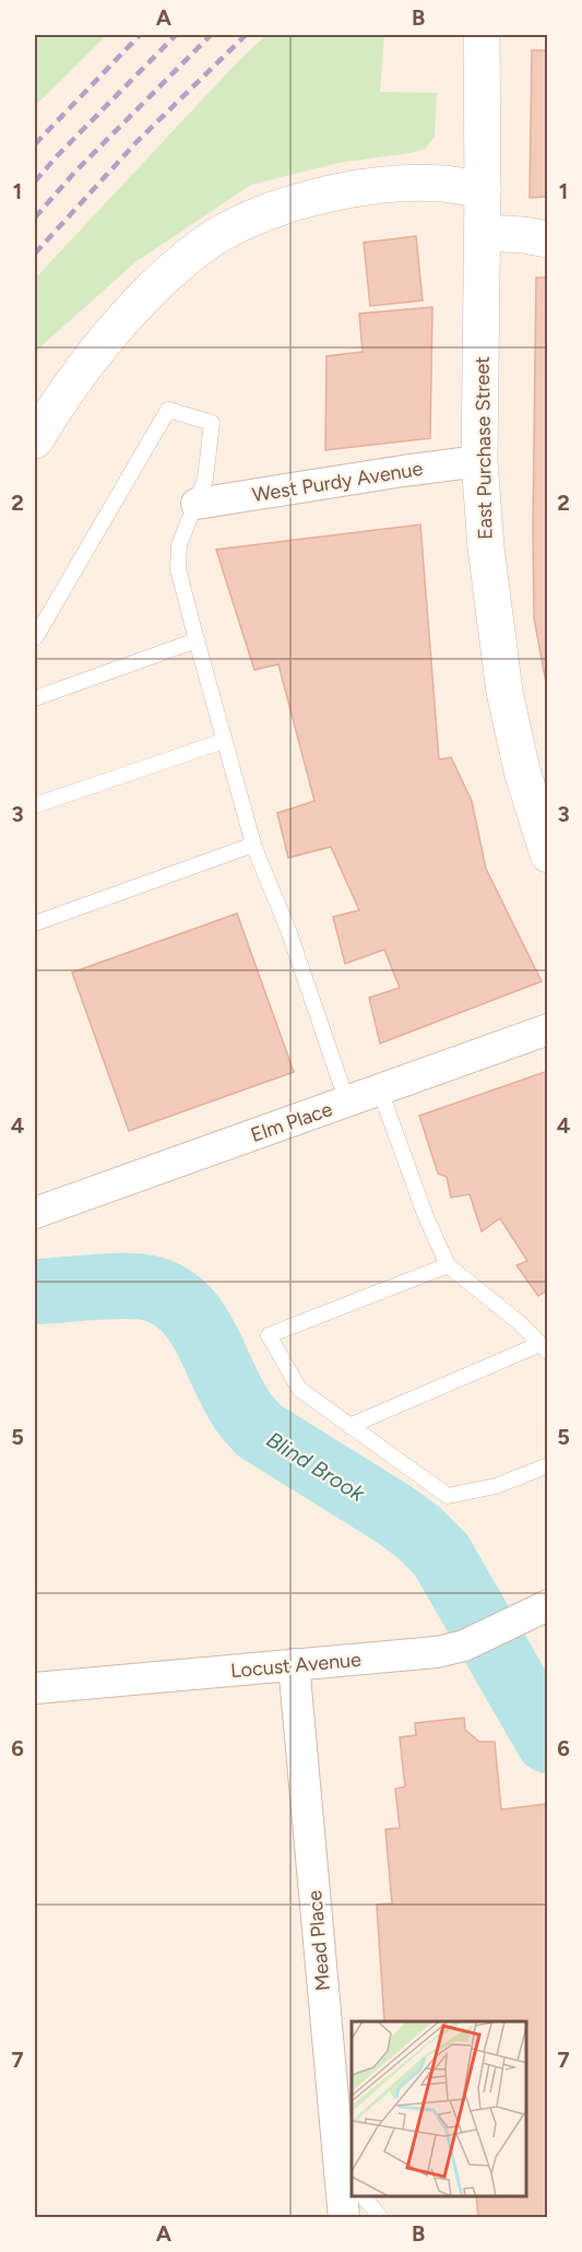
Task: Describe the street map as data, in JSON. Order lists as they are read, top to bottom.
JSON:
{
  "streets": {
    "main road": ["East Purchase Street"],
    "street": [
      "West Purdy Avenue",
      "Elm Place",
      "Locust Avenue",
      "Mead Place"
    ]
  },
  "crossings": [
    ["East Purchase Street", "West Purdy Avenue"],
    ["Locust Avenue", "Mead Place"]
  ],
  "water": ["Blind Brook"],
  "grid": {
    "columns": ["A", "B"],
    "rows": [
      "1",
      "2",
      "3",
      "4",
      "5",
      "6",
      "7"
    ]
  }
}
